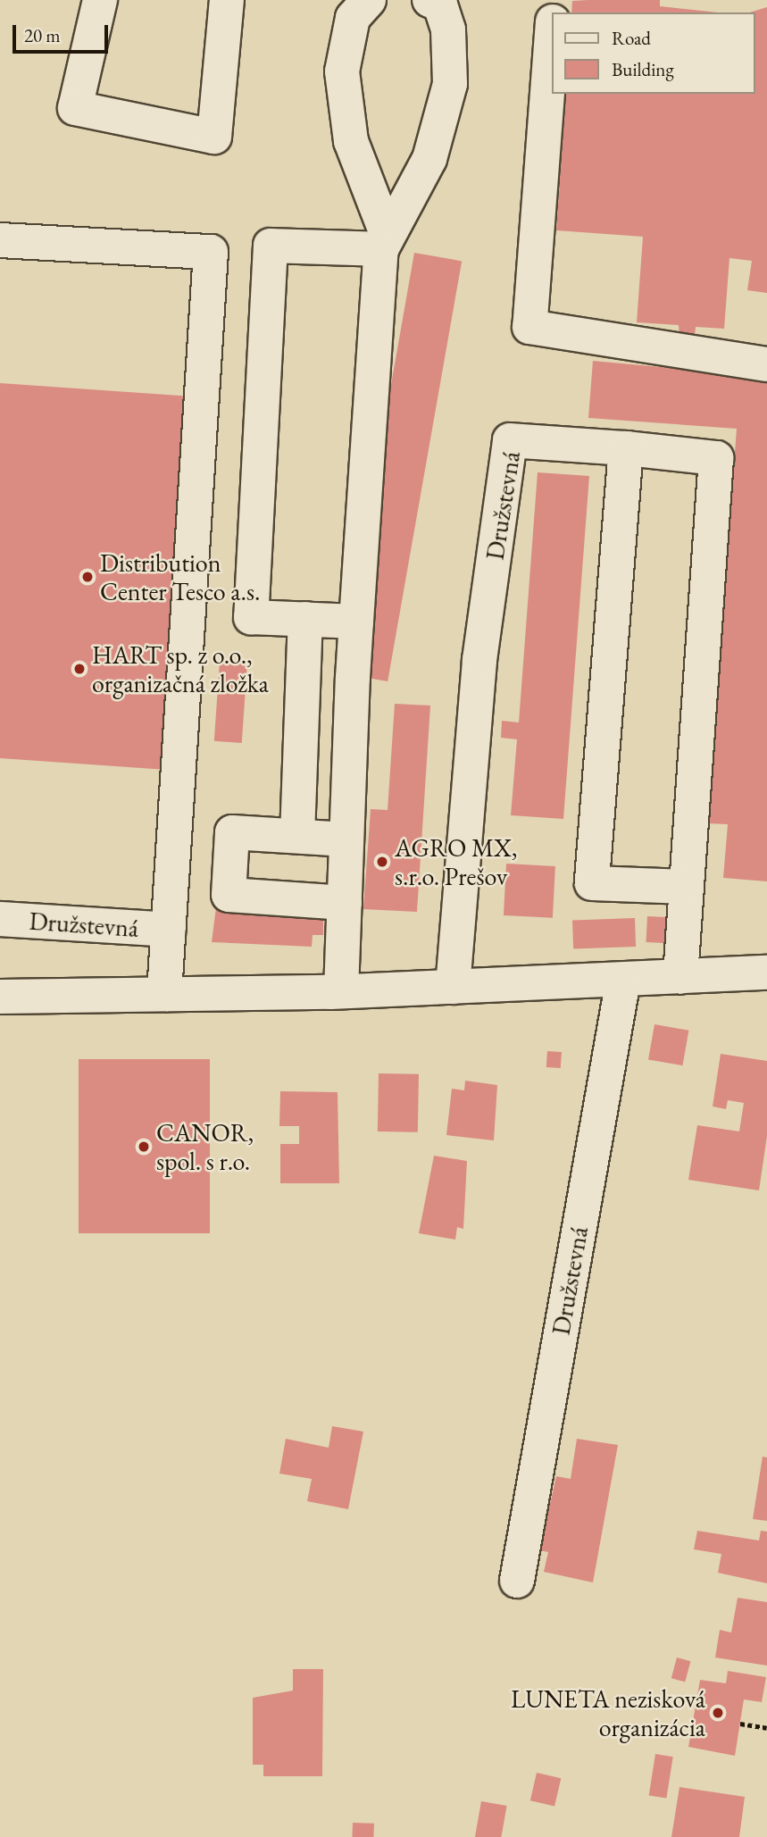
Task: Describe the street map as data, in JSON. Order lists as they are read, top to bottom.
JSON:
{
  "streets": {
    "street": ["Družstevná"]
  },
  "places": [
    "Distribution Center Tesco a.s.",
    "HART sp. z o.o., organizačná zložka",
    "AGRO MX, s.r.o. Prešov",
    "CANOR, spol. s r.o.",
    "LUNETA nezisková organizácia"
  ],
  "legend": ["Road", "Building"],
  "scale_bar": "20 m"
}
